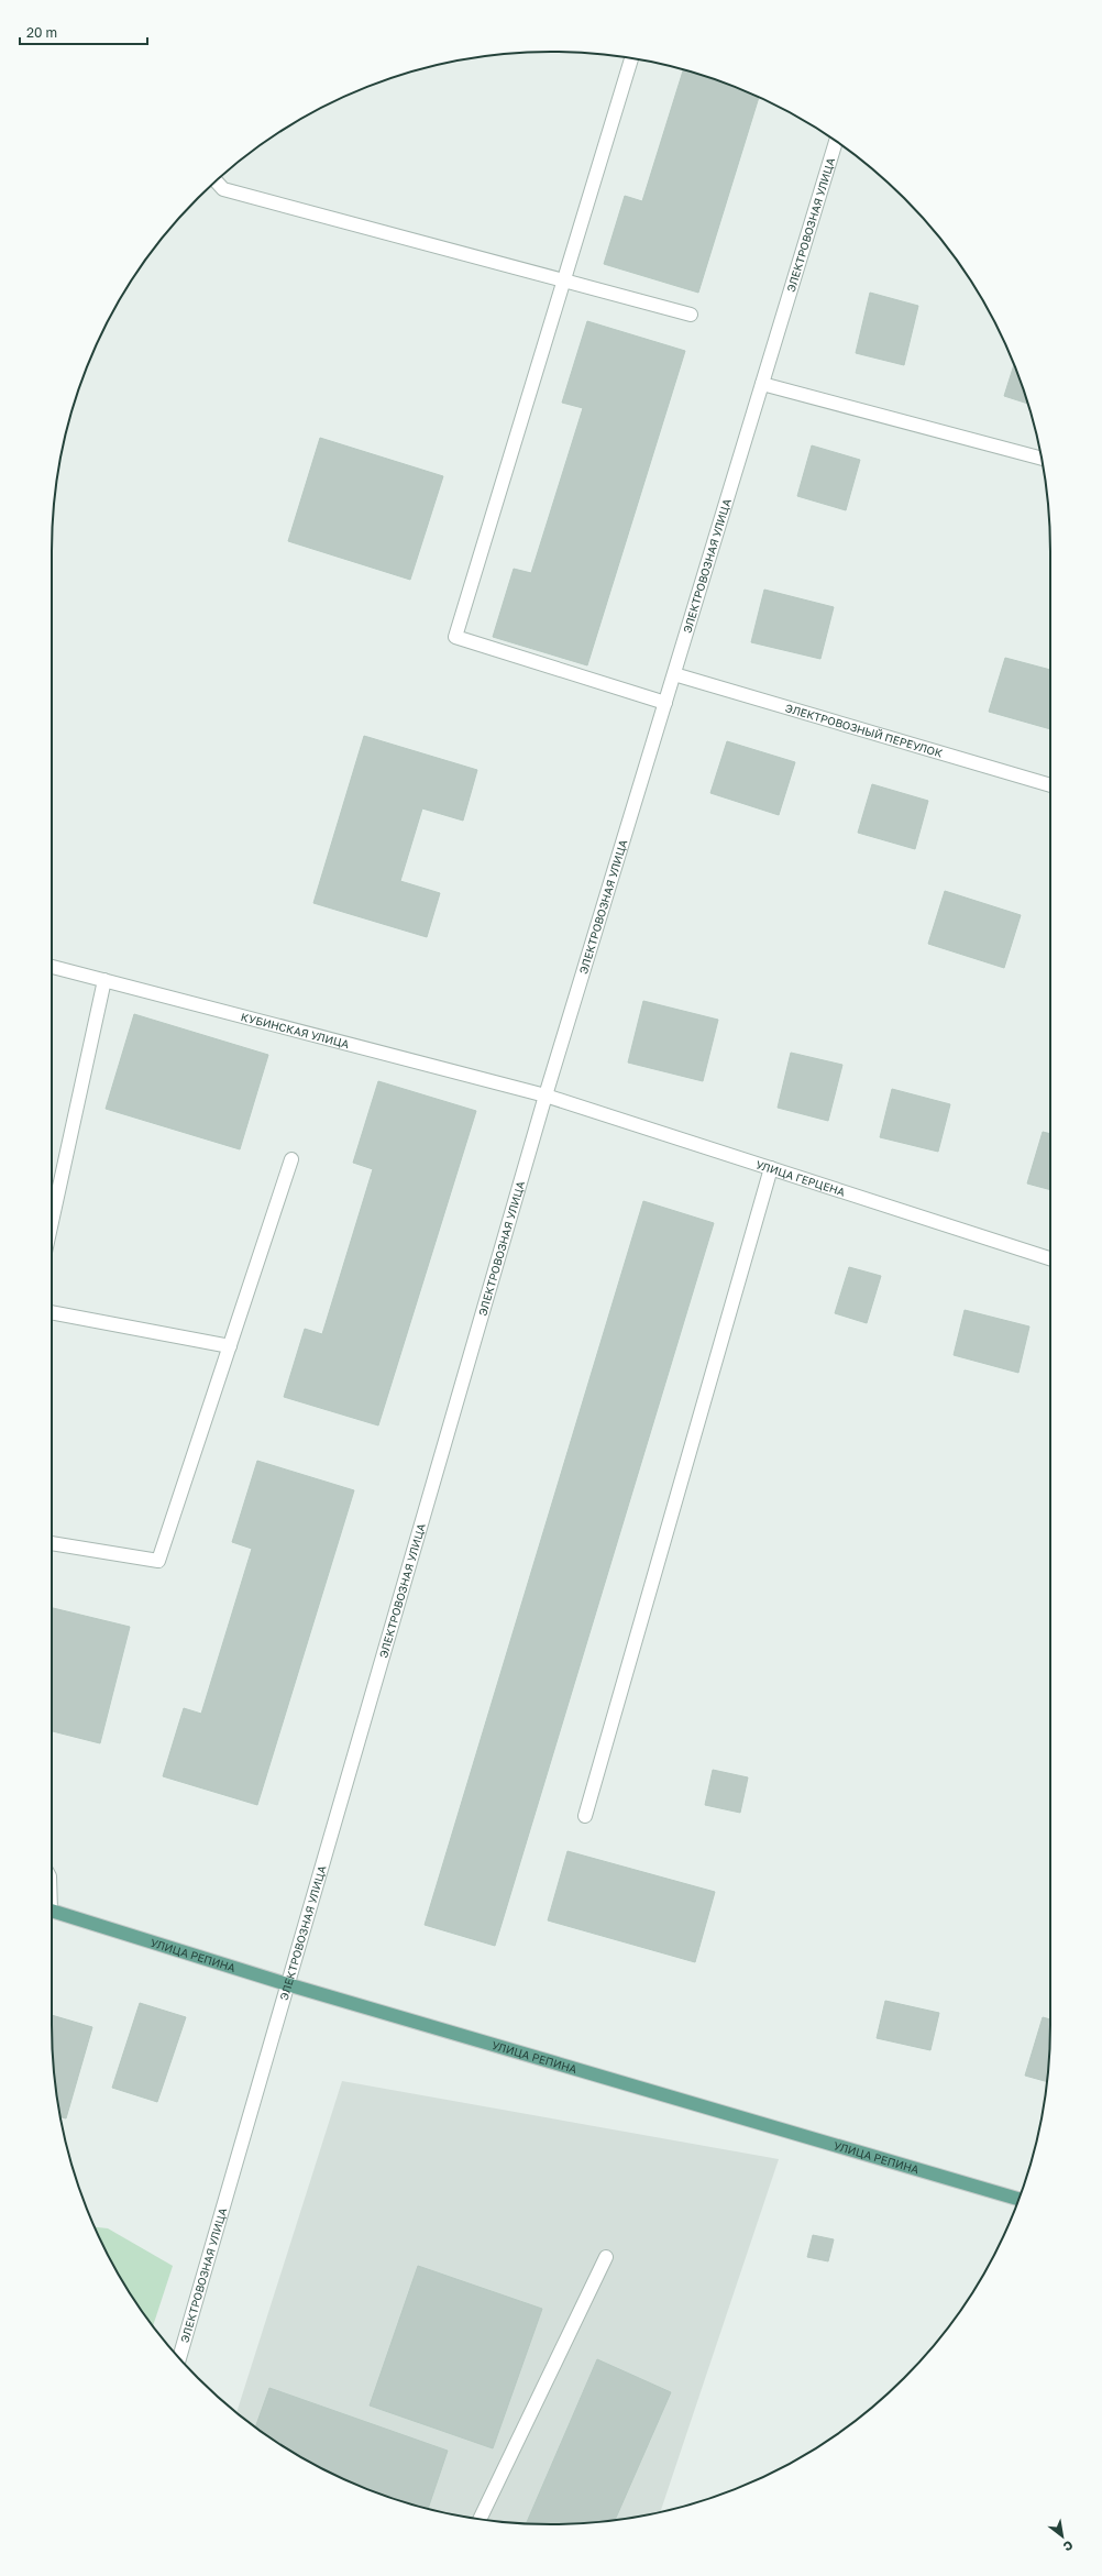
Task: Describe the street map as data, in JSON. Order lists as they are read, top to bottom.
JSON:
{
  "streets": {
    "main road": ["УЛИЦА РЕПИНА"],
    "street": [
      "ЭЛЕКТРОВОЗНАЯ УЛИЦА",
      "ЭЛЕКТРОВОЗНЫЙ ПЕРЕУЛОК",
      "КУБИНСКАЯ УЛИЦА",
      "УЛИЦА ГЕРЦЕНА"
    ]
  },
  "crossings": [
    ["ЭЛЕКТРОВОЗНАЯ УЛИЦА", "ЭЛЕКТРОВОЗНЫЙ ПЕРЕУЛОК"],
    ["ЭЛЕКТРОВОЗНАЯ УЛИЦА", "КУБИНСКАЯ УЛИЦА"],
    ["ЭЛЕКТРОВОЗНАЯ УЛИЦА", "УЛИЦА ГЕРЦЕНА"],
    ["ЭЛЕКТРОВОЗНАЯ УЛИЦА", "УЛИЦА РЕПИНА"],
    ["КУБИНСКАЯ УЛИЦА", "УЛИЦА ГЕРЦЕНА"]
  ],
  "scale_bar": "20 m",
  "north": "bottom right"
}
